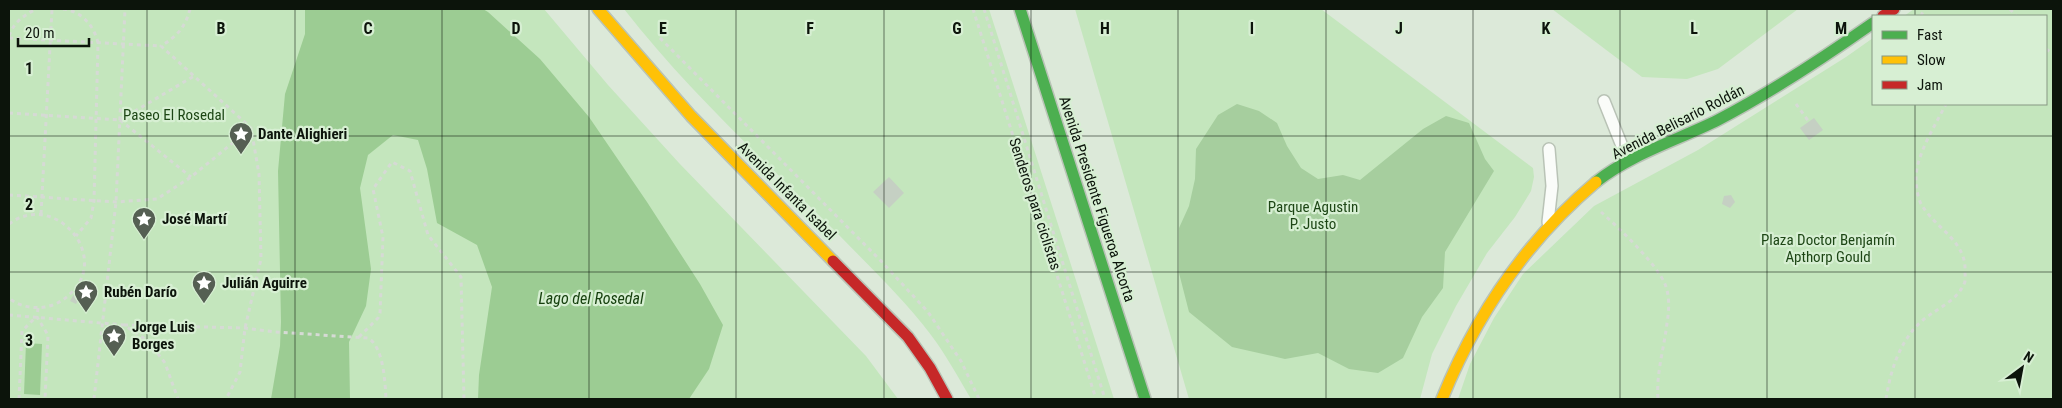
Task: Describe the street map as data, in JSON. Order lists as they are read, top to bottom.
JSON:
{
  "streets": {
    "street": ["Avenida Belisario Roldán", "Avenida Infanta Isabel", "Avenida Presidente Figueroa Alcorta"],
    "path": ["Senderos para ciclistas"]
  },
  "water": ["Lago del Rosedal"],
  "parks": ["Paseo El Rosedal", "Parque Agustin P. Justo", "Plaza Doctor Benjamín Apthorp Gould"],
  "places": {
    "place": [
      "Dante Alighieri",
      "José Martí",
      "Julián Aguirre",
      "Rubén Darío",
      "Jorge Luis Borges"
    ]
  },
  "legend": ["Fast", "Slow", "Jam"],
  "scale_bar": "20 m",
  "north": "top right",
  "grid": {
    "columns": [
      "B",
      "C",
      "D",
      "E",
      "F",
      "G",
      "H",
      "I",
      "J",
      "K",
      "L",
      "M"
    ],
    "rows": ["1", "2", "3"]
  }
}
